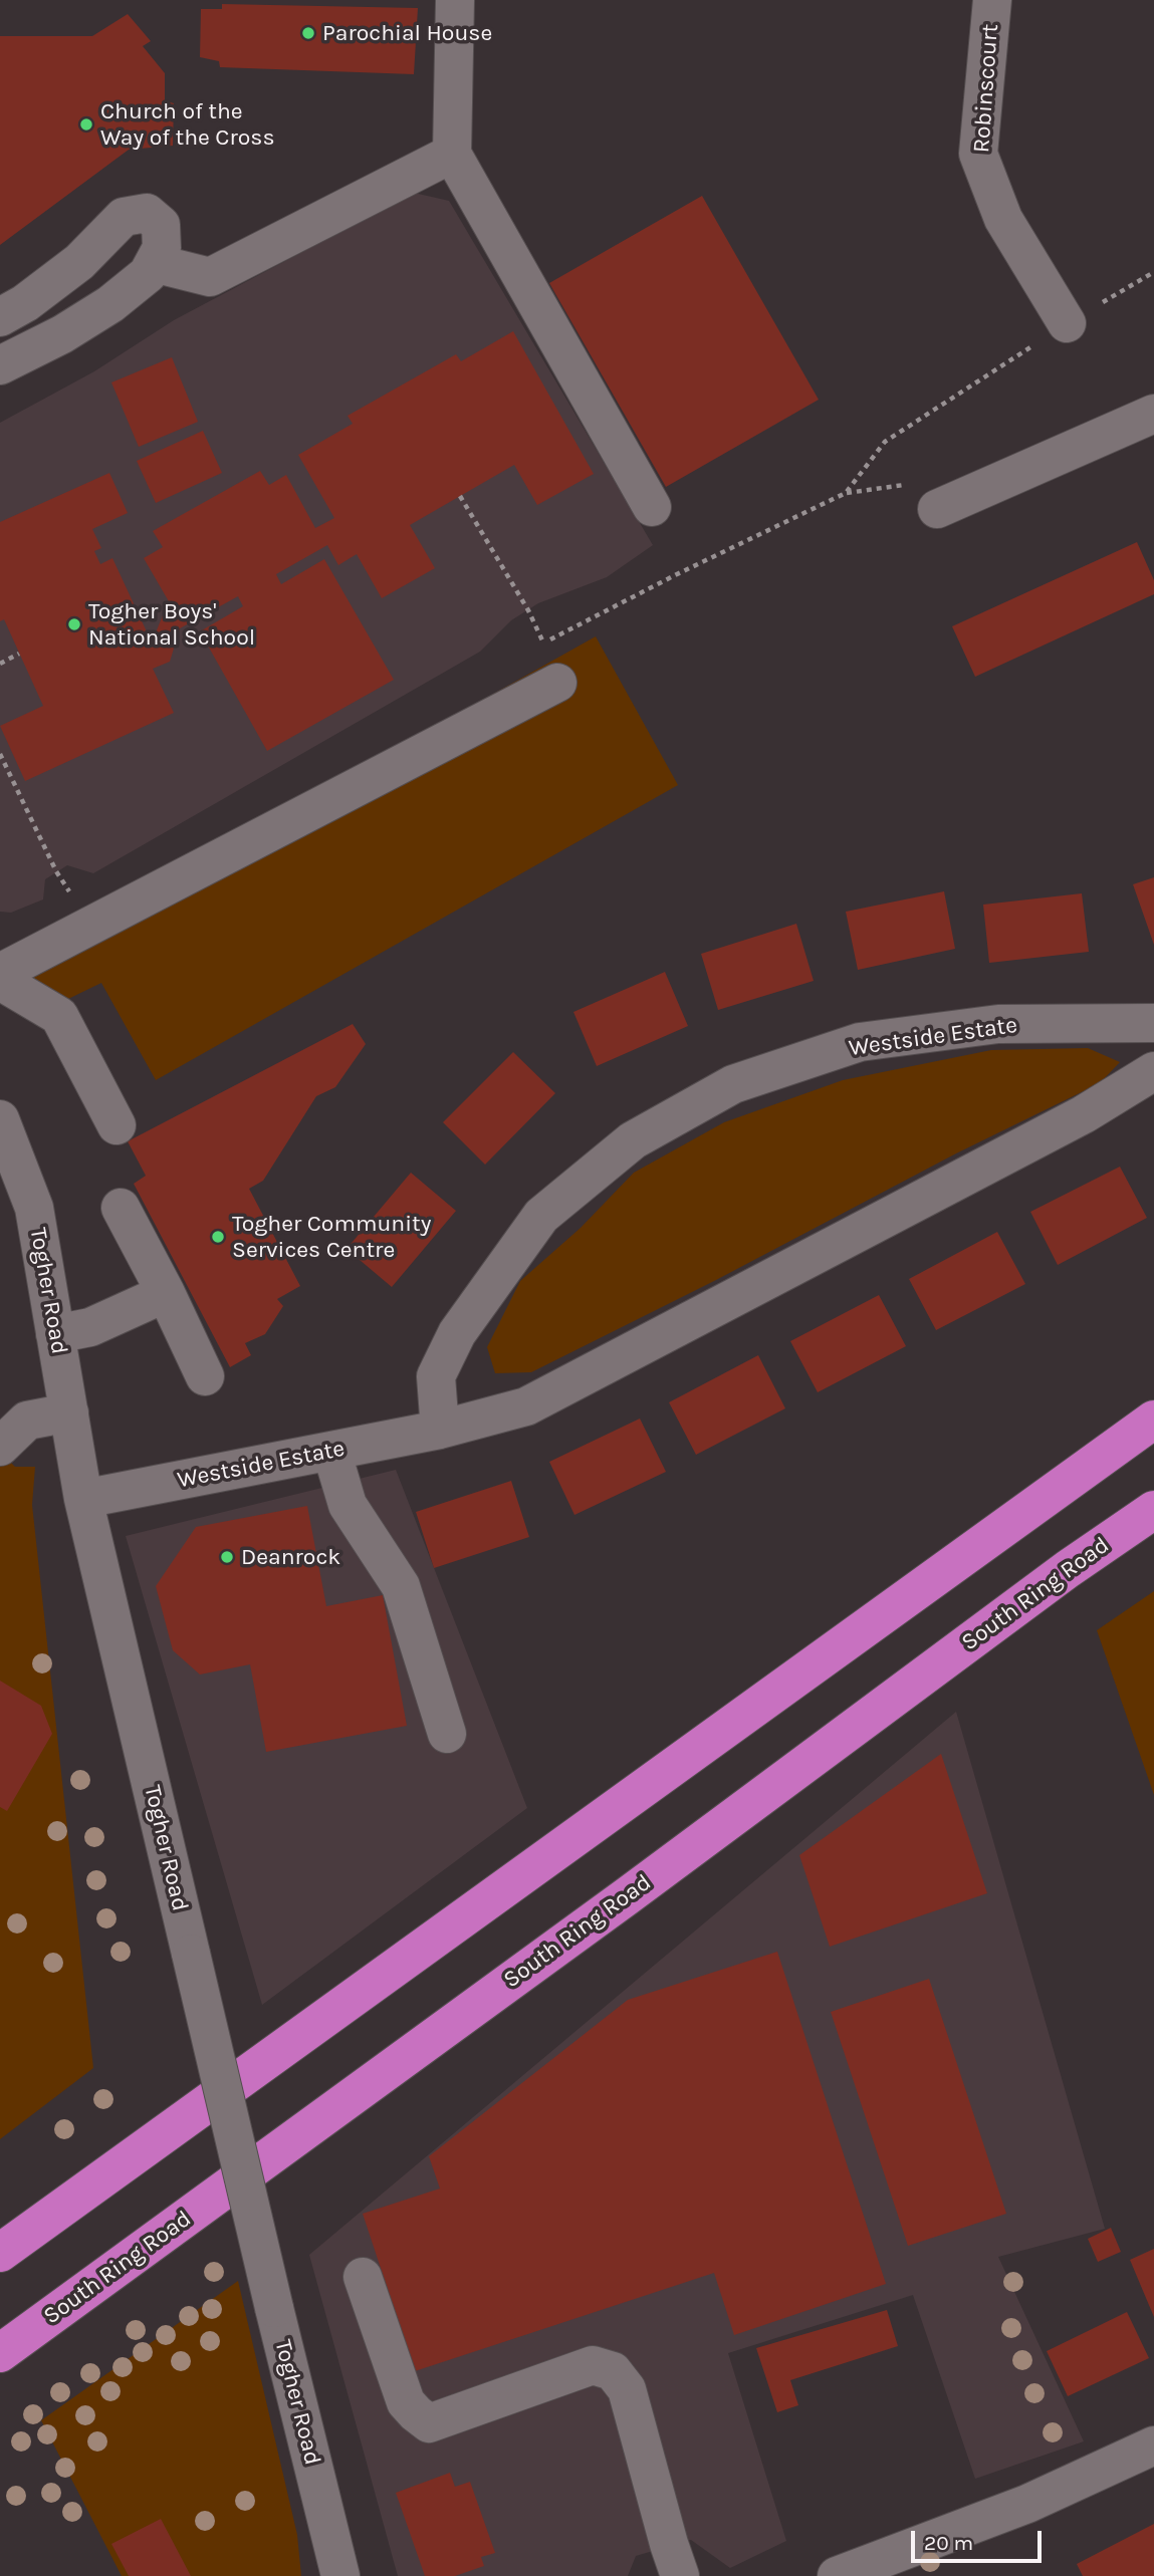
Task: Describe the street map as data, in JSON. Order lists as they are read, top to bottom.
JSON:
{
  "streets": {
    "highway": ["South Ring Road"],
    "street": ["Robinscourt", "Westside Estate", "Togher Road"]
  },
  "crossings": [
    ["Westside Estate", "Togher Road"]
  ],
  "places": [
    "Parochial House",
    "Church of the Way of the Cross",
    "Togher Boys' National School",
    "Togher Community Services Centre",
    "Deanrock"
  ],
  "scale_bar": "20 m"
}
